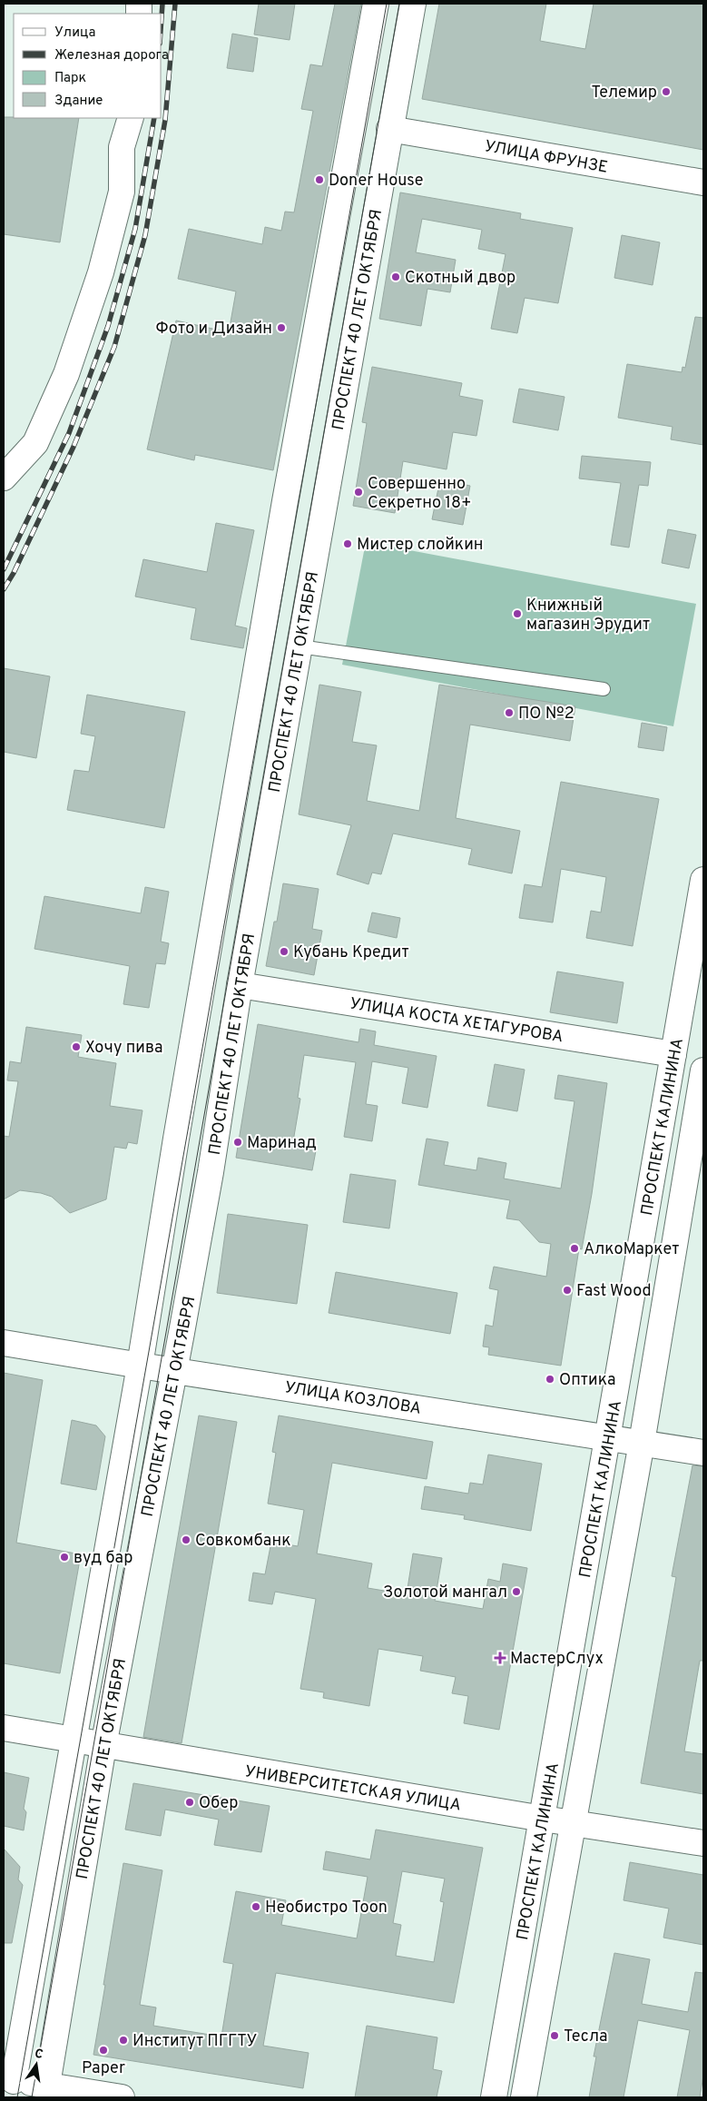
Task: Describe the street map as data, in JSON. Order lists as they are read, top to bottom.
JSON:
{
  "streets": {
    "street": [
      "УЛИЦА ФРУНЗЕ",
      "ПРОСПЕКТ 40 ЛЕТ ОКТЯБРЯ",
      "УЛИЦА КОСТА ХЕТАГУРОВА",
      "ПРОСПЕКТ КАЛИНИНА",
      "УЛИЦА КОЗЛОВА",
      "УНИВЕРСИТЕТСКАЯ УЛИЦА"
    ]
  },
  "crossings": [
    ["УЛИЦА ФРУНЗЕ", "ПРОСПЕКТ 40 ЛЕТ ОКТЯБРЯ"],
    ["ПРОСПЕКТ 40 ЛЕТ ОКТЯБРЯ", "УЛИЦА КОСТА ХЕТАГУРОВА"],
    ["ПРОСПЕКТ 40 ЛЕТ ОКТЯБРЯ", "УЛИЦА КОЗЛОВА"],
    ["ПРОСПЕКТ 40 ЛЕТ ОКТЯБРЯ", "УНИВЕРСИТЕТСКАЯ УЛИЦА"],
    ["УЛИЦА КОСТА ХЕТАГУРОВА", "ПРОСПЕКТ КАЛИНИНА"],
    ["ПРОСПЕКТ КАЛИНИНА", "УЛИЦА КОЗЛОВА"],
    ["ПРОСПЕКТ КАЛИНИНА", "УНИВЕРСИТЕТСКАЯ УЛИЦА"]
  ],
  "places": {
    "other": [
      "Телемир",
      "Doner House",
      "Скотный двор",
      "Фото и Дизайн",
      "Совершенно Секретно 18+",
      "Мистер слойкин",
      "Книжный магазин Эрудит",
      "ПО №2",
      "Кубань Кредит",
      "Хочу пива",
      "Маринад",
      "АлкоМаркет",
      "Fast Wood",
      "Оптика",
      "Совкомбанк",
      "вуд бар",
      "Золотой мангал",
      "Обер",
      "Необистро Toon",
      "Тесла",
      "Институт ПГГТУ",
      "Paper"
    ],
    "health": ["МастерСлух"]
  },
  "legend": [
    "Улица",
    "Железная дорога",
    "Парк",
    "Здание"
  ],
  "north": "top"
}
